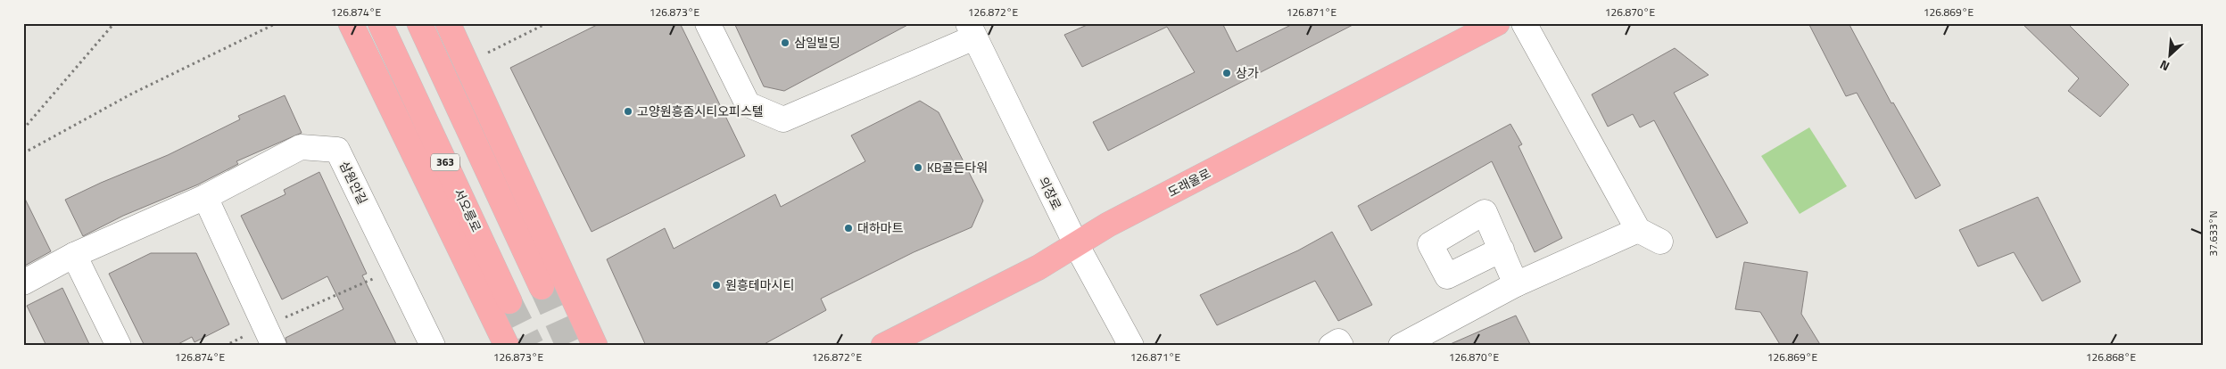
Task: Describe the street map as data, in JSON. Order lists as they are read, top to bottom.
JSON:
{
  "streets": {
    "main road": ["363", "도래울로", "서오릉로"],
    "street": ["삼원안길", "의장로"]
  },
  "crossings": [
    ["도래울로", "의장로"]
  ],
  "places": [
    "삼일빌딩",
    "상가",
    "고양원흥줌시티오피스텔",
    "KB골든타워",
    "대하마트",
    "원흥테마시티"
  ],
  "north": "bottom left",
  "coordinates": [
    "126.874°E",
    "126.873°E",
    "126.872°E",
    "126.871°E",
    "126.870°E",
    "126.869°E",
    "37.633°N",
    "126.868°E"
  ]
}
